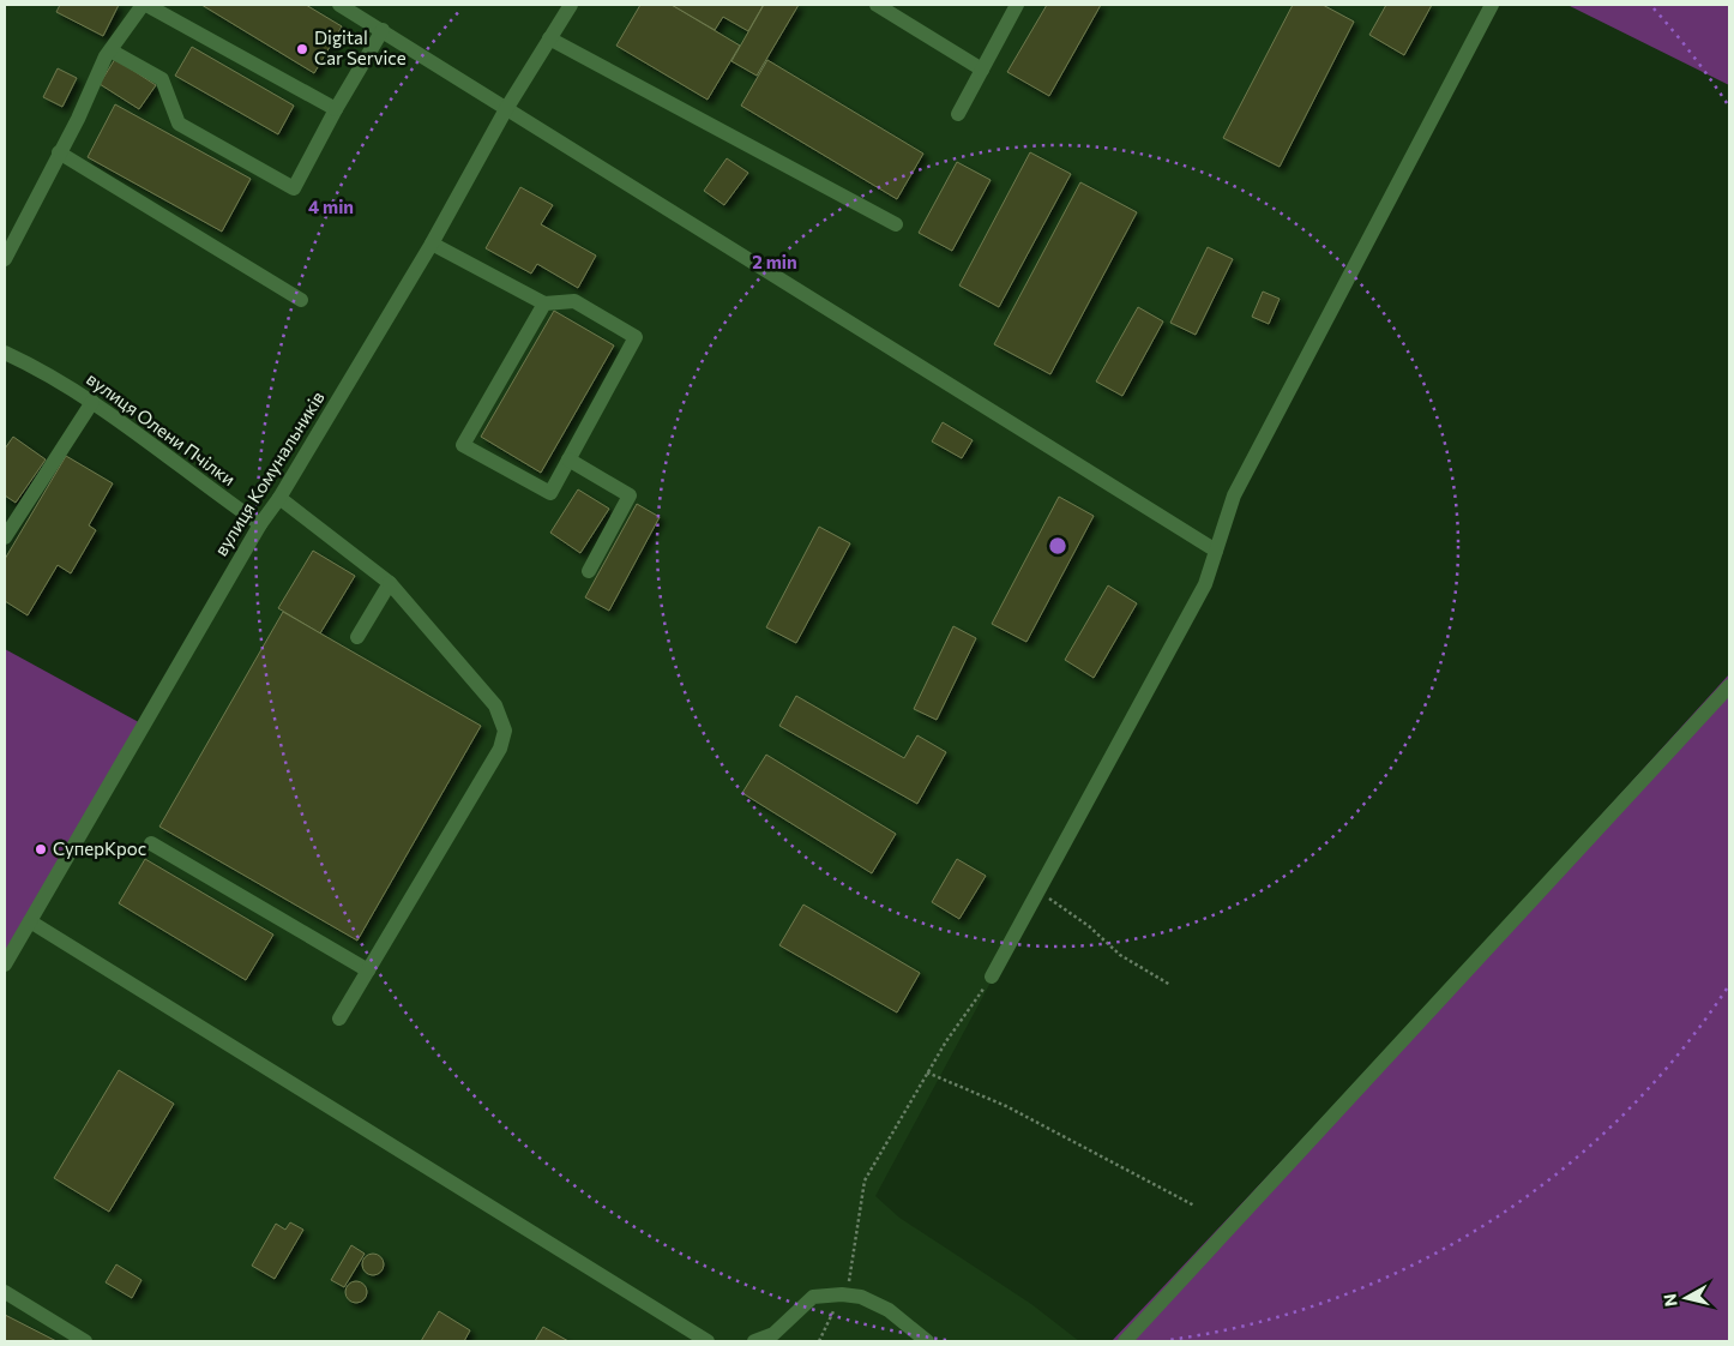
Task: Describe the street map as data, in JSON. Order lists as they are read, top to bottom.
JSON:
{
  "streets": {
    "street": ["вулиця Олени Пчілки", "вулиця Комунальників"]
  },
  "crossings": [
    ["вулиця Олени Пчілки", "вулиця Комунальників"]
  ],
  "places": ["Digital Car Service", "СуперКрос"],
  "north": "left",
  "rings": ["4 min", "2 min"]
}
